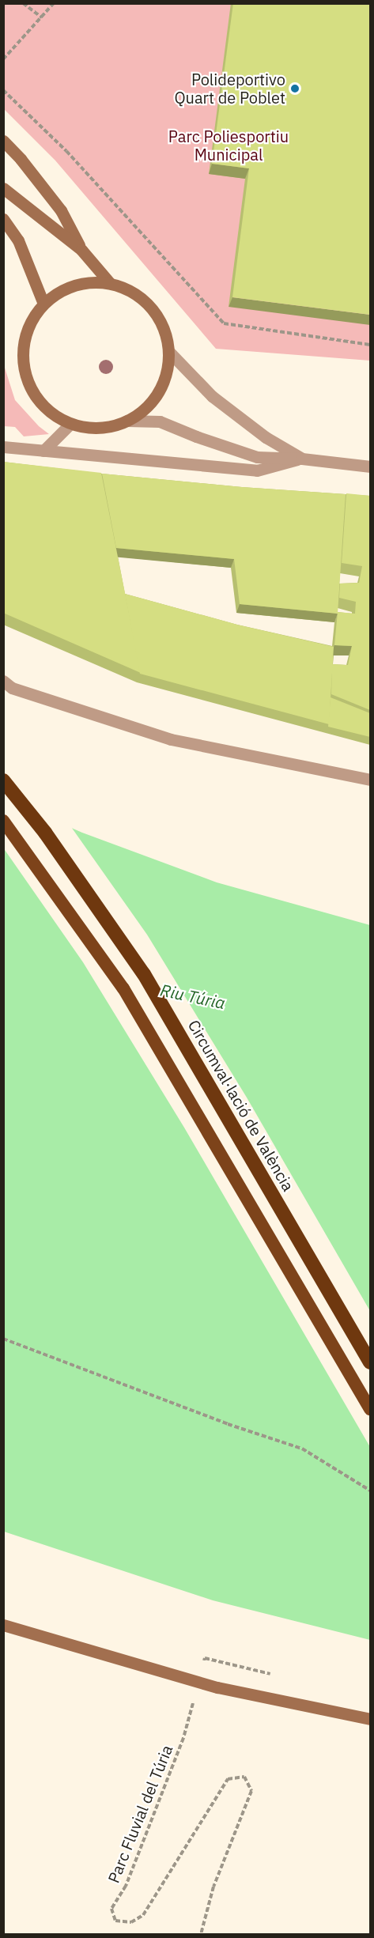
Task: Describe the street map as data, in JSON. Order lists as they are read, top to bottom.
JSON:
{
  "streets": {
    "highway": ["Circumval·lació de València"],
    "path": ["Parc Fluvial del Túria"]
  },
  "water": ["Riu Túria"],
  "parks": ["Parc Poliesportiu Municipal"],
  "places": ["Polideportivo Quart de Poblet"]
}
